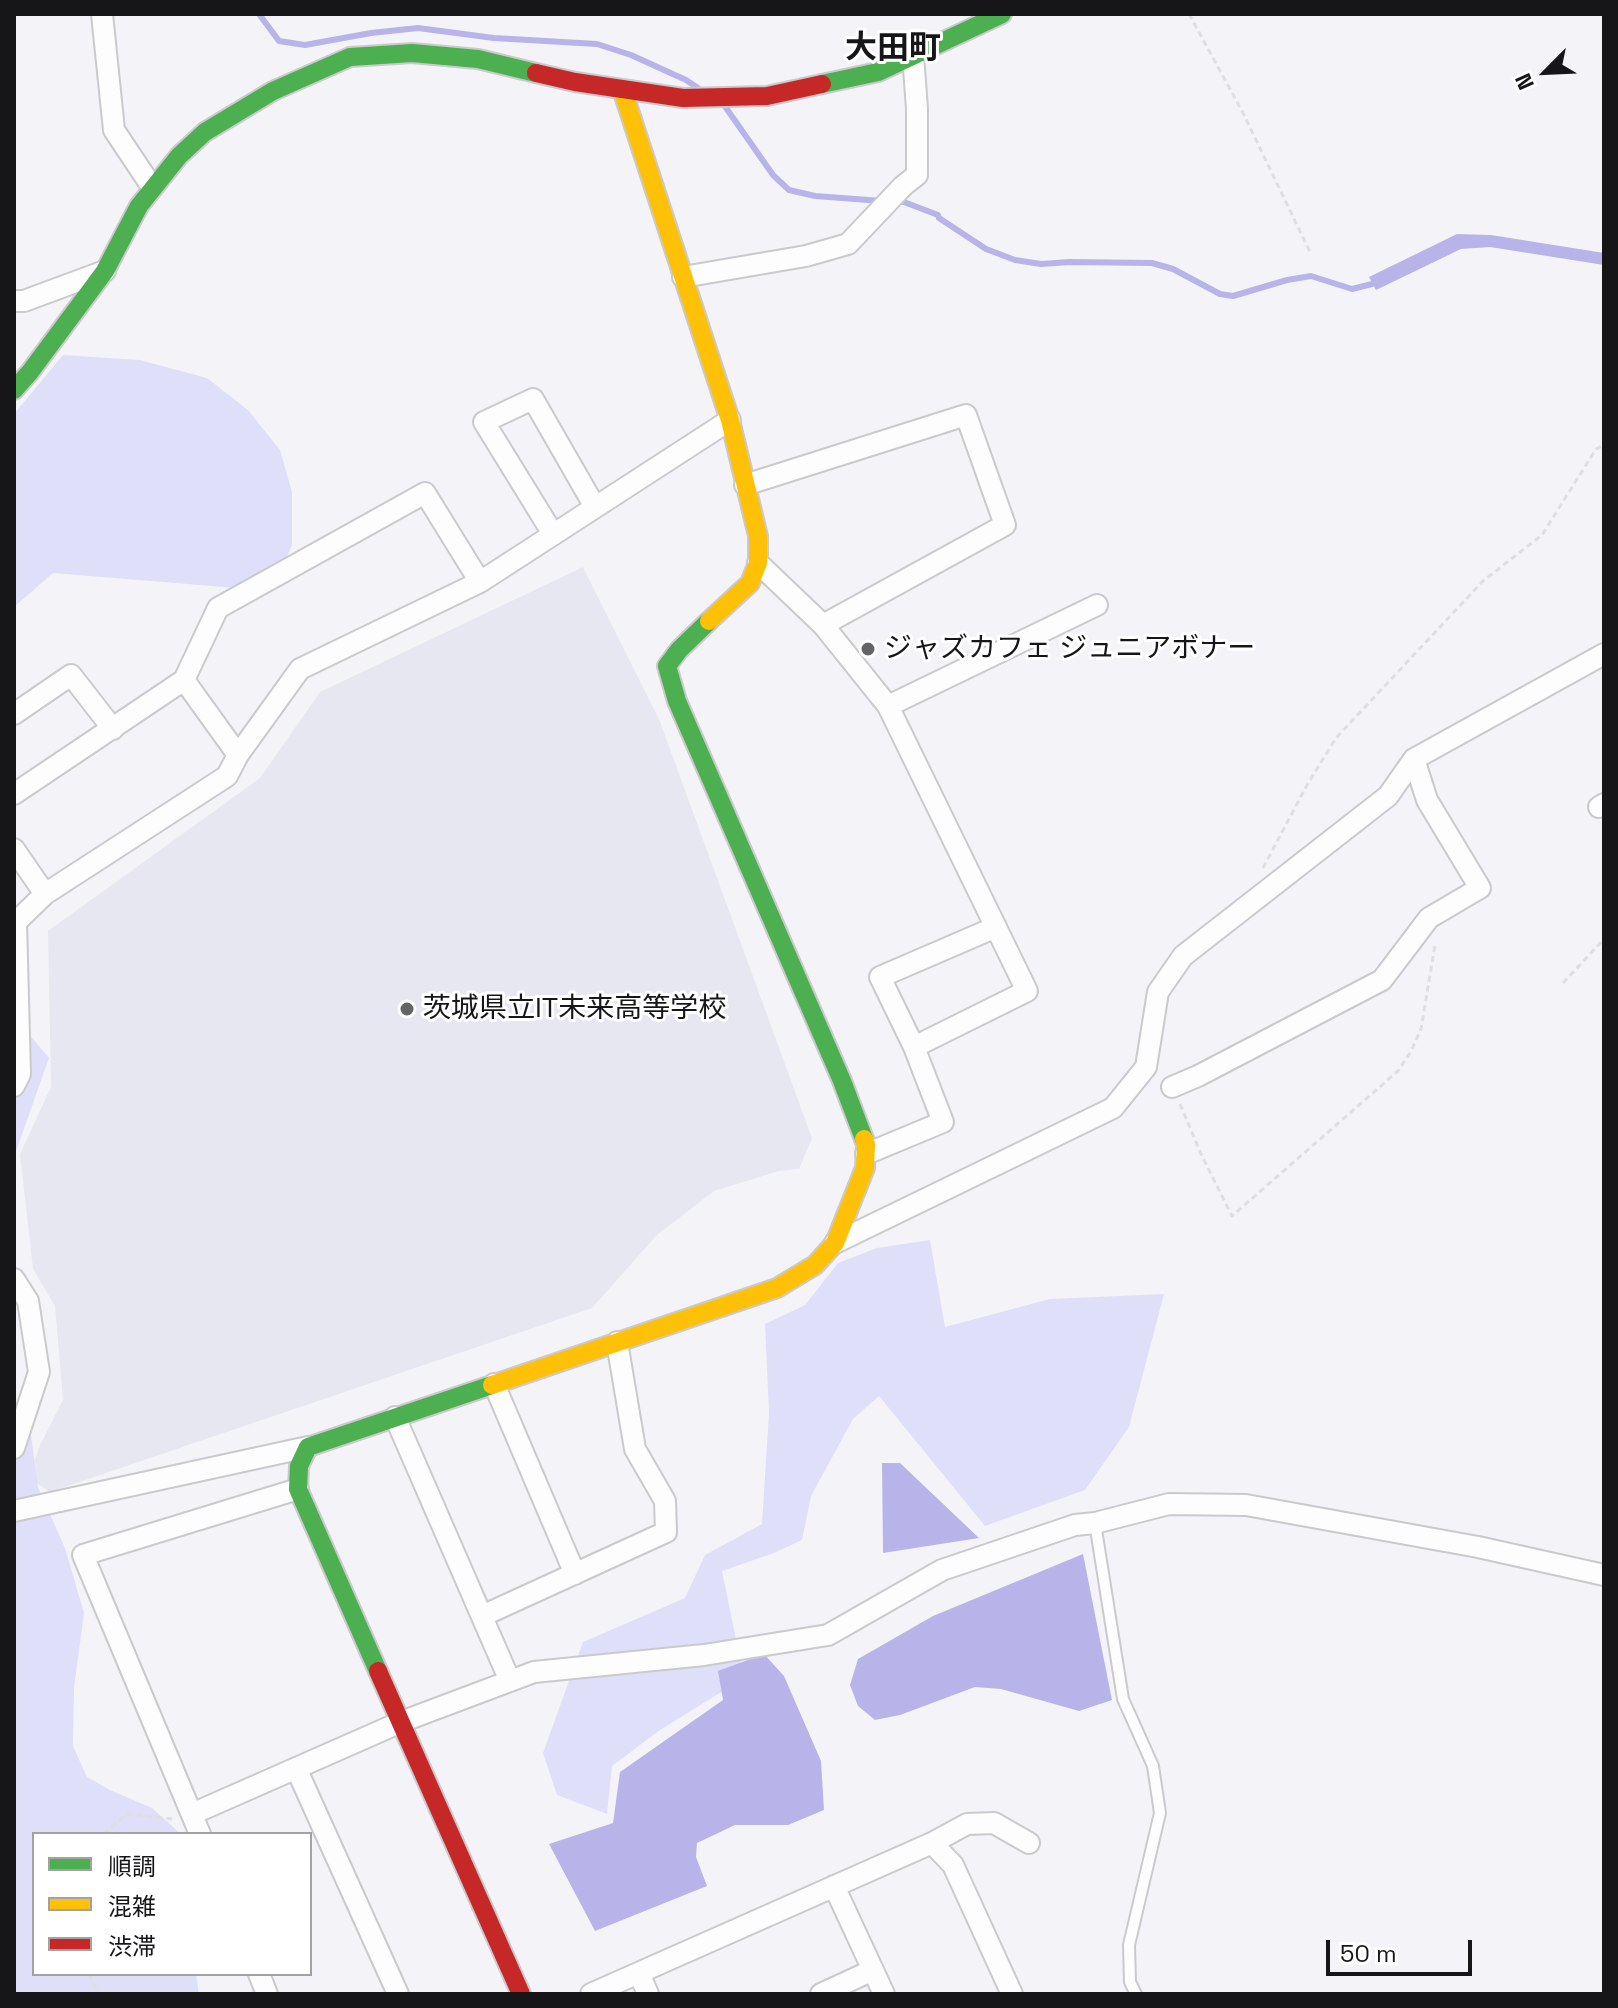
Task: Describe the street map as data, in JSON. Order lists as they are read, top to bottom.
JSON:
{
  "districts": ["大田町"],
  "places": ["ジャズカフェ ジュニアボナー", "茨城県立IT未来高等学校"],
  "legend": ["順調", "混雑", "渋滞"],
  "scale_bar": "50 m",
  "north": "bottom left"
}
